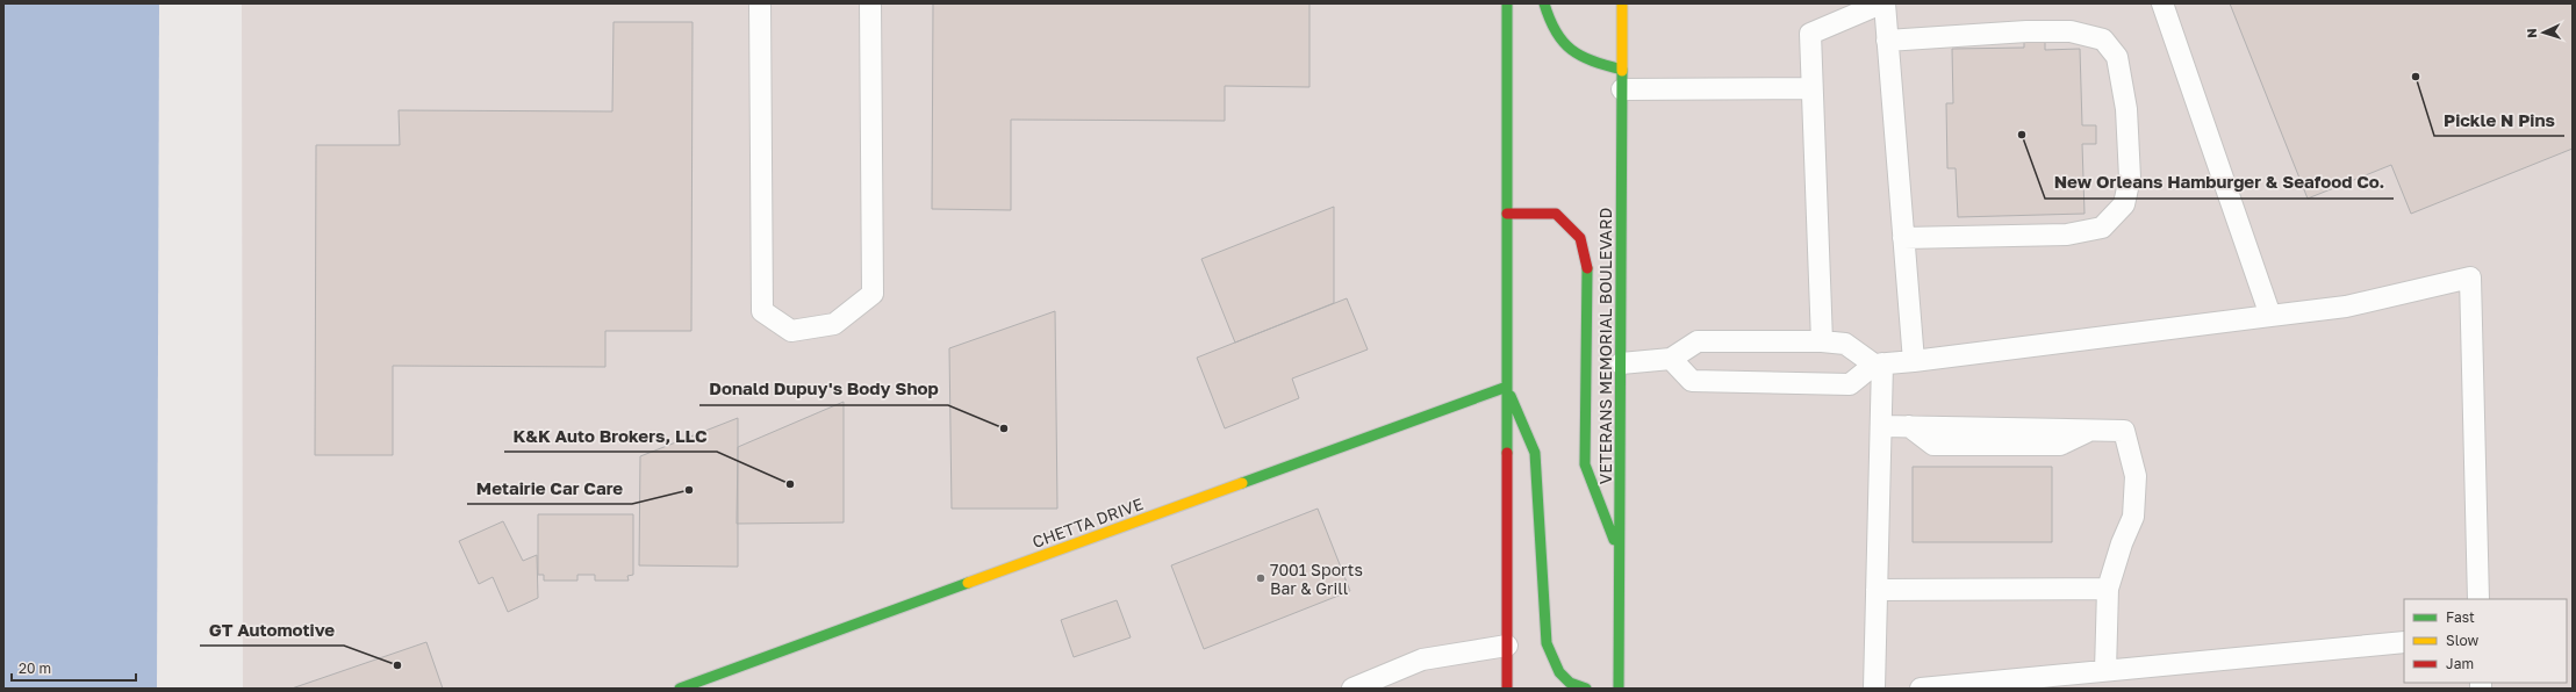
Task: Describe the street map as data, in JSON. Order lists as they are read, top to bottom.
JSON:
{
  "streets": {
    "main road": ["VETERANS MEMORIAL BOULEVARD", "CHETTA DRIVE"]
  },
  "places": [
    "Pickle N Pins",
    "New Orleans Hamburger & Seafood Co.",
    "Donald Dupuy's Body Shop",
    "K&K Auto Brokers, LLC",
    "Metairie Car Care",
    "7001 Sports Bar & Grill",
    "GT Automotive"
  ],
  "legend": ["Fast", "Slow", "Jam"],
  "scale_bar": "20 m",
  "north": "left"
}
